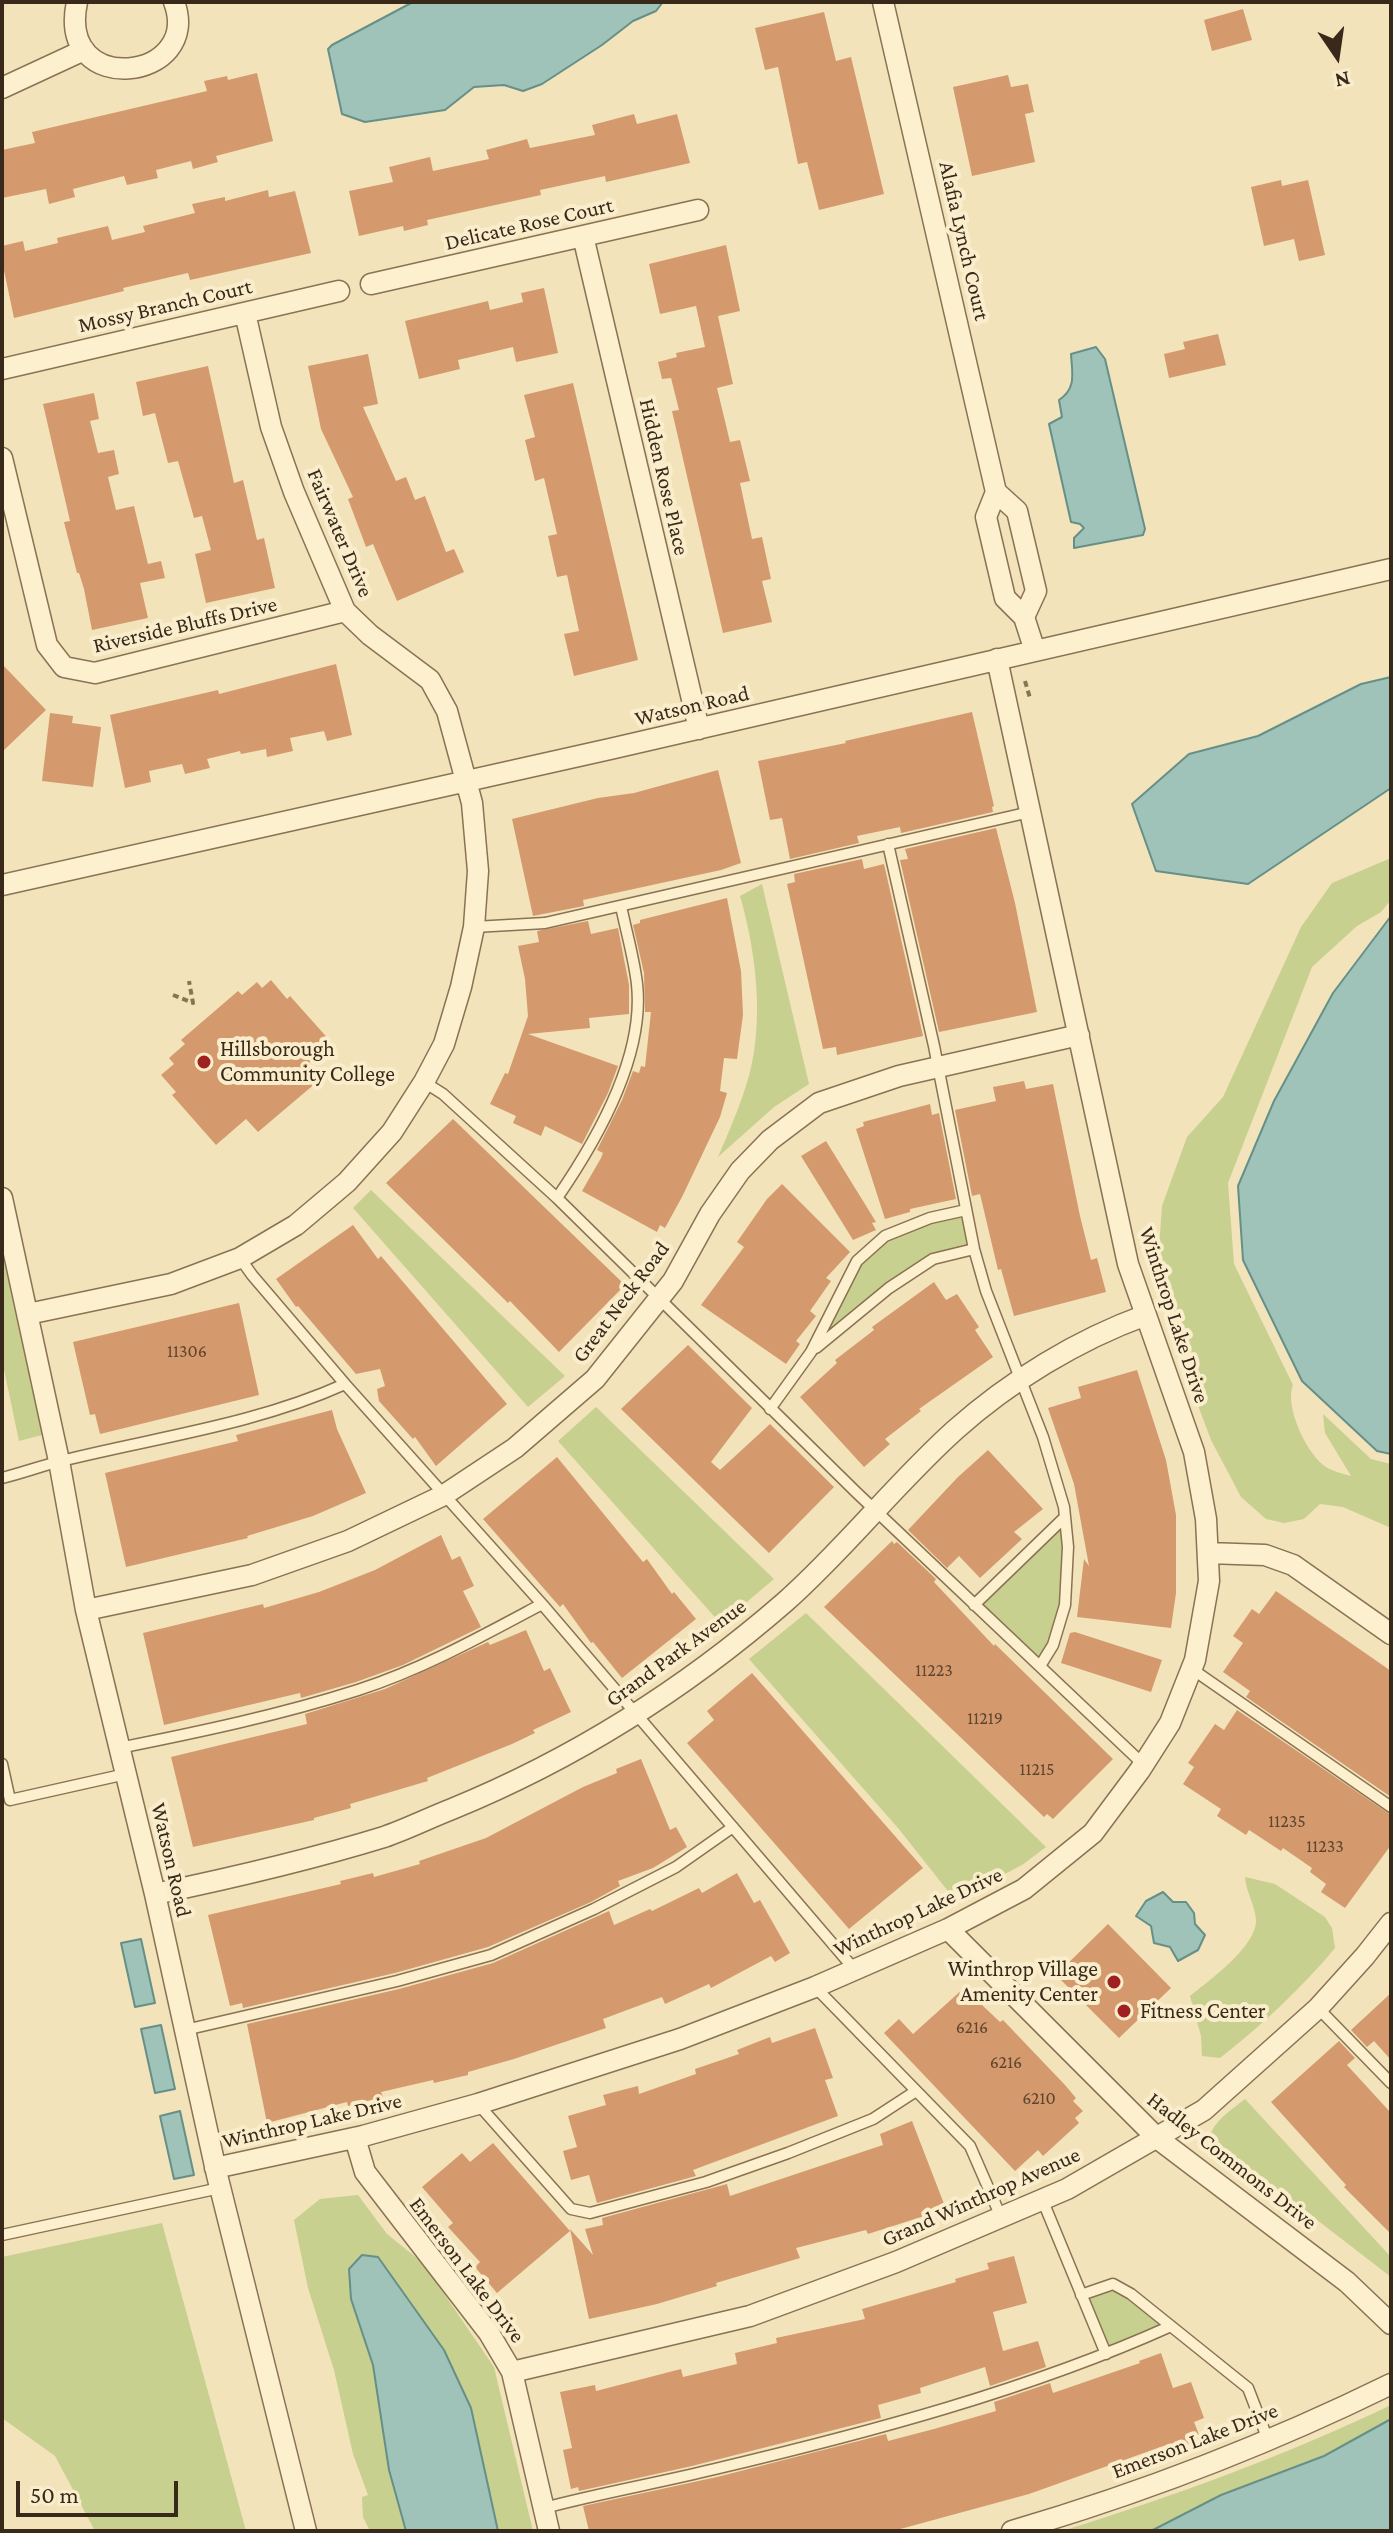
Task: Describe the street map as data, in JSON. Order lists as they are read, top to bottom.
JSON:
{
  "streets": {
    "street": [
      "Delicate Rose Court",
      "Alafia Lynch Court",
      "Mossy Branch Court",
      "Hidden Rose Place",
      "Fairwater Drive",
      "Riverside Bluffs Drive",
      "Watson Road",
      "Great Neck Road",
      "Winthrop Lake Drive",
      "Grand Park Avenue",
      "Hadley Commons Drive",
      "Grand Winthrop Avenue",
      "Emerson Lake Drive"
    ]
  },
  "crossings": [
    ["Delicate Rose Court", "Hidden Rose Place"],
    ["Mossy Branch Court", "Fairwater Drive"],
    ["Hidden Rose Place", "Watson Road"],
    ["Fairwater Drive", "Riverside Bluffs Drive"],
    ["Fairwater Drive", "Watson Road"],
    ["Watson Road", "Great Neck Road"],
    ["Watson Road", "Winthrop Lake Drive"],
    ["Watson Road", "Grand Park Avenue"],
    ["Great Neck Road", "Winthrop Lake Drive"],
    ["Winthrop Lake Drive", "Grand Park Avenue"],
    ["Winthrop Lake Drive", "Hadley Commons Drive"],
    ["Winthrop Lake Drive", "Emerson Lake Drive"],
    ["Hadley Commons Drive", "Grand Winthrop Avenue"],
    ["Grand Winthrop Avenue", "Emerson Lake Drive"]
  ],
  "places": ["Hillsborough Community College", "Winthrop Village Amenity Center", "Fitness Center"],
  "house_numbers": [
    "11306",
    "11223",
    "11219",
    "11215",
    "11235",
    "11233",
    "6216",
    "6216",
    "6210"
  ],
  "scale_bar": "50 m",
  "north": "bottom"
}
